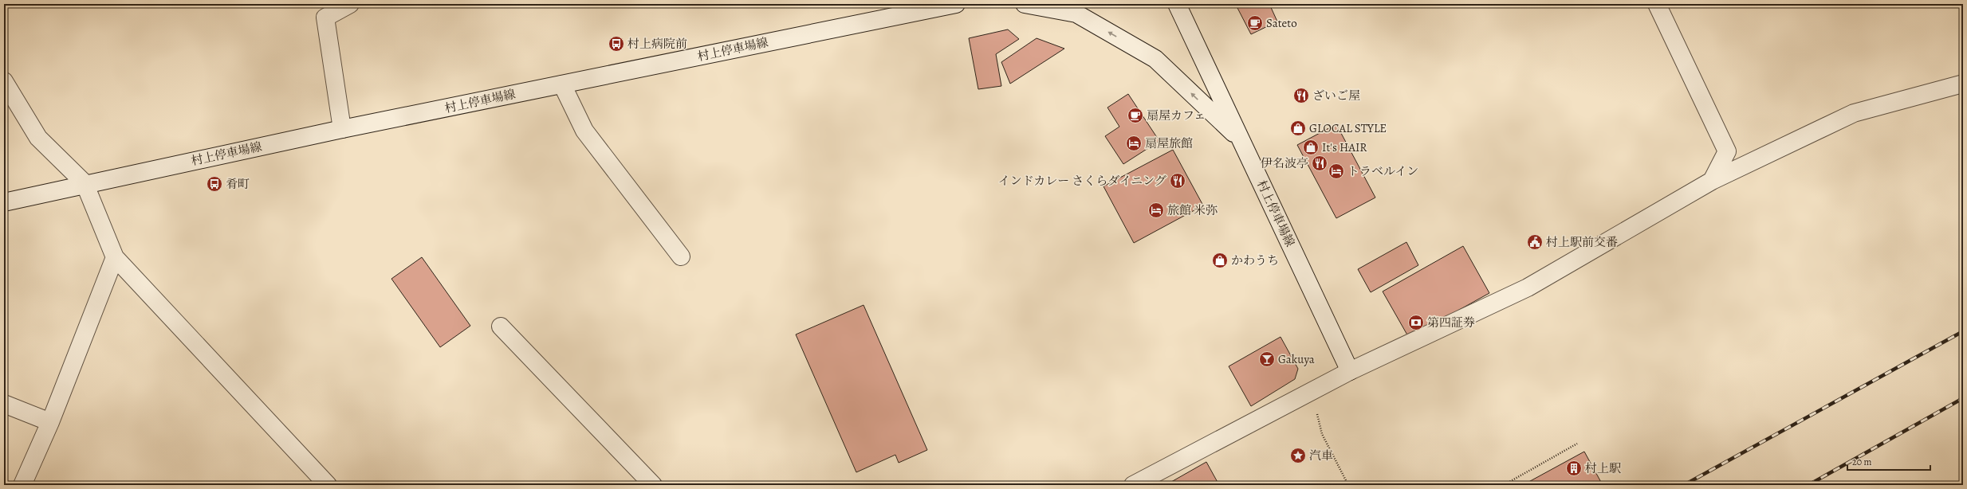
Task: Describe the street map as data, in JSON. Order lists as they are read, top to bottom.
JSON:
{
  "streets": {
    "street": ["村上停車場線"]
  },
  "places": {
    "cafe": ["Sateto", "扇屋カフェ"],
    "bus stop": ["村上病院前", "肴町"],
    "restaurant": ["ざいご屋", "伊名波亭", "インドカレー さくらダイニング"],
    "shop": ["GLOCAL STYLE", "It's HAIR", "かわうち"],
    "hotel": ["扇屋旅館", "トラベルイン", "旅館 米弥"],
    "public building": ["村上駅前交番"],
    "bank": ["第四証券"],
    "bar": ["Gakuya"],
    "place": ["汽車"],
    "building": ["村上駅"]
  },
  "scale_bar": "20 m"
}
